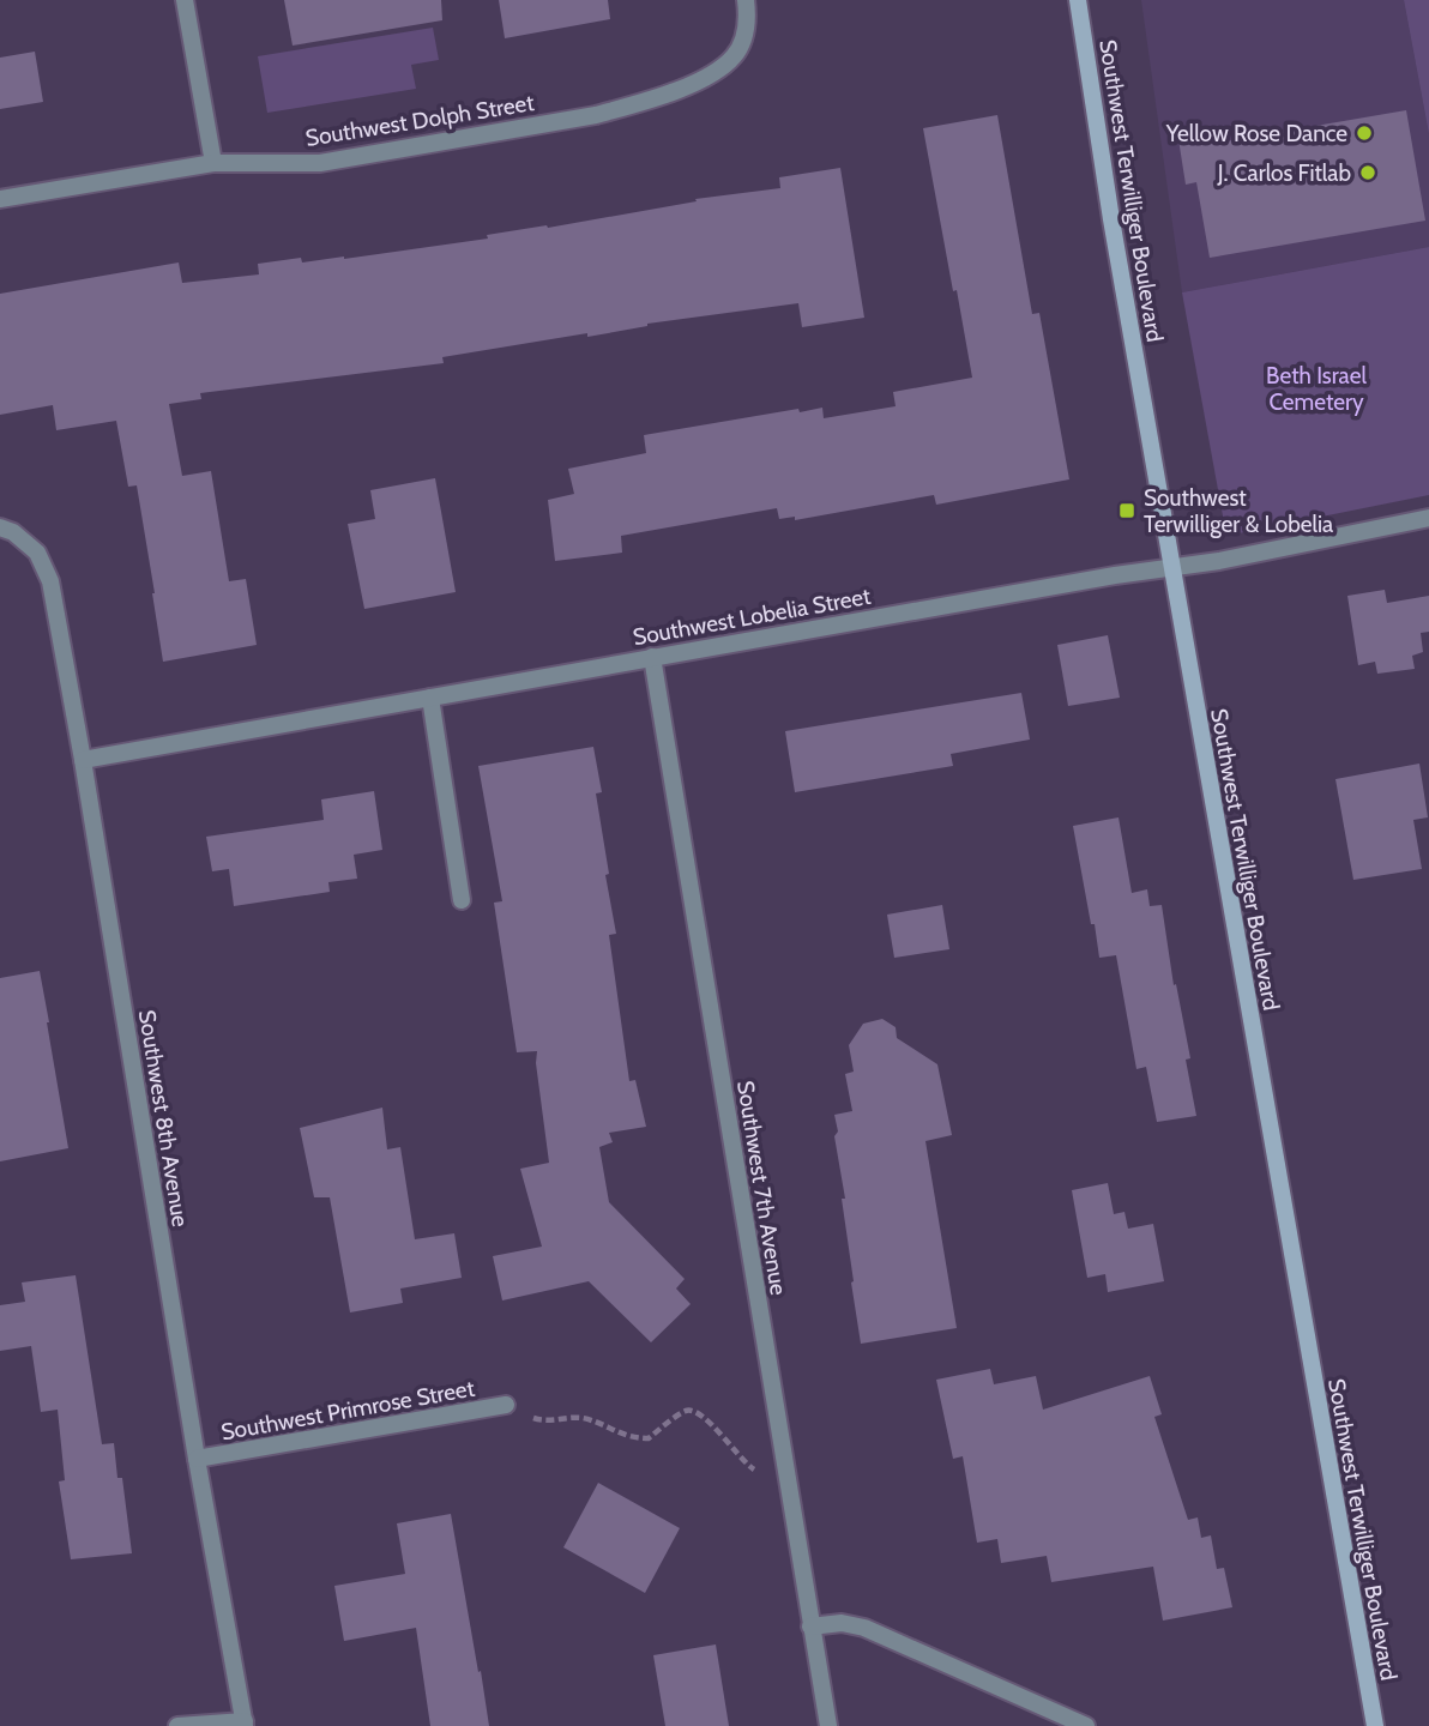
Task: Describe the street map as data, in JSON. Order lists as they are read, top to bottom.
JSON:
{
  "streets": {
    "main road": ["Southwest Terwilliger Boulevard"],
    "street": [
      "Southwest Dolph Street",
      "Southwest Lobelia Street",
      "Southwest 8th Avenue",
      "Southwest 7th Avenue",
      "Southwest Primrose Street"
    ]
  },
  "crossings": [
    ["Southwest Terwilliger Boulevard", "Southwest Lobelia Street"],
    ["Southwest Lobelia Street", "Southwest 8th Avenue"],
    ["Southwest Lobelia Street", "Southwest 7th Avenue"],
    ["Southwest 8th Avenue", "Southwest Primrose Street"]
  ],
  "parks": ["Beth Israel Cemetery"],
  "places": {
    "other": ["Yellow Rose Dance", "J. Carlos Fitlab"],
    "transit": ["Southwest Terwilliger & Lobelia"]
  }
}
